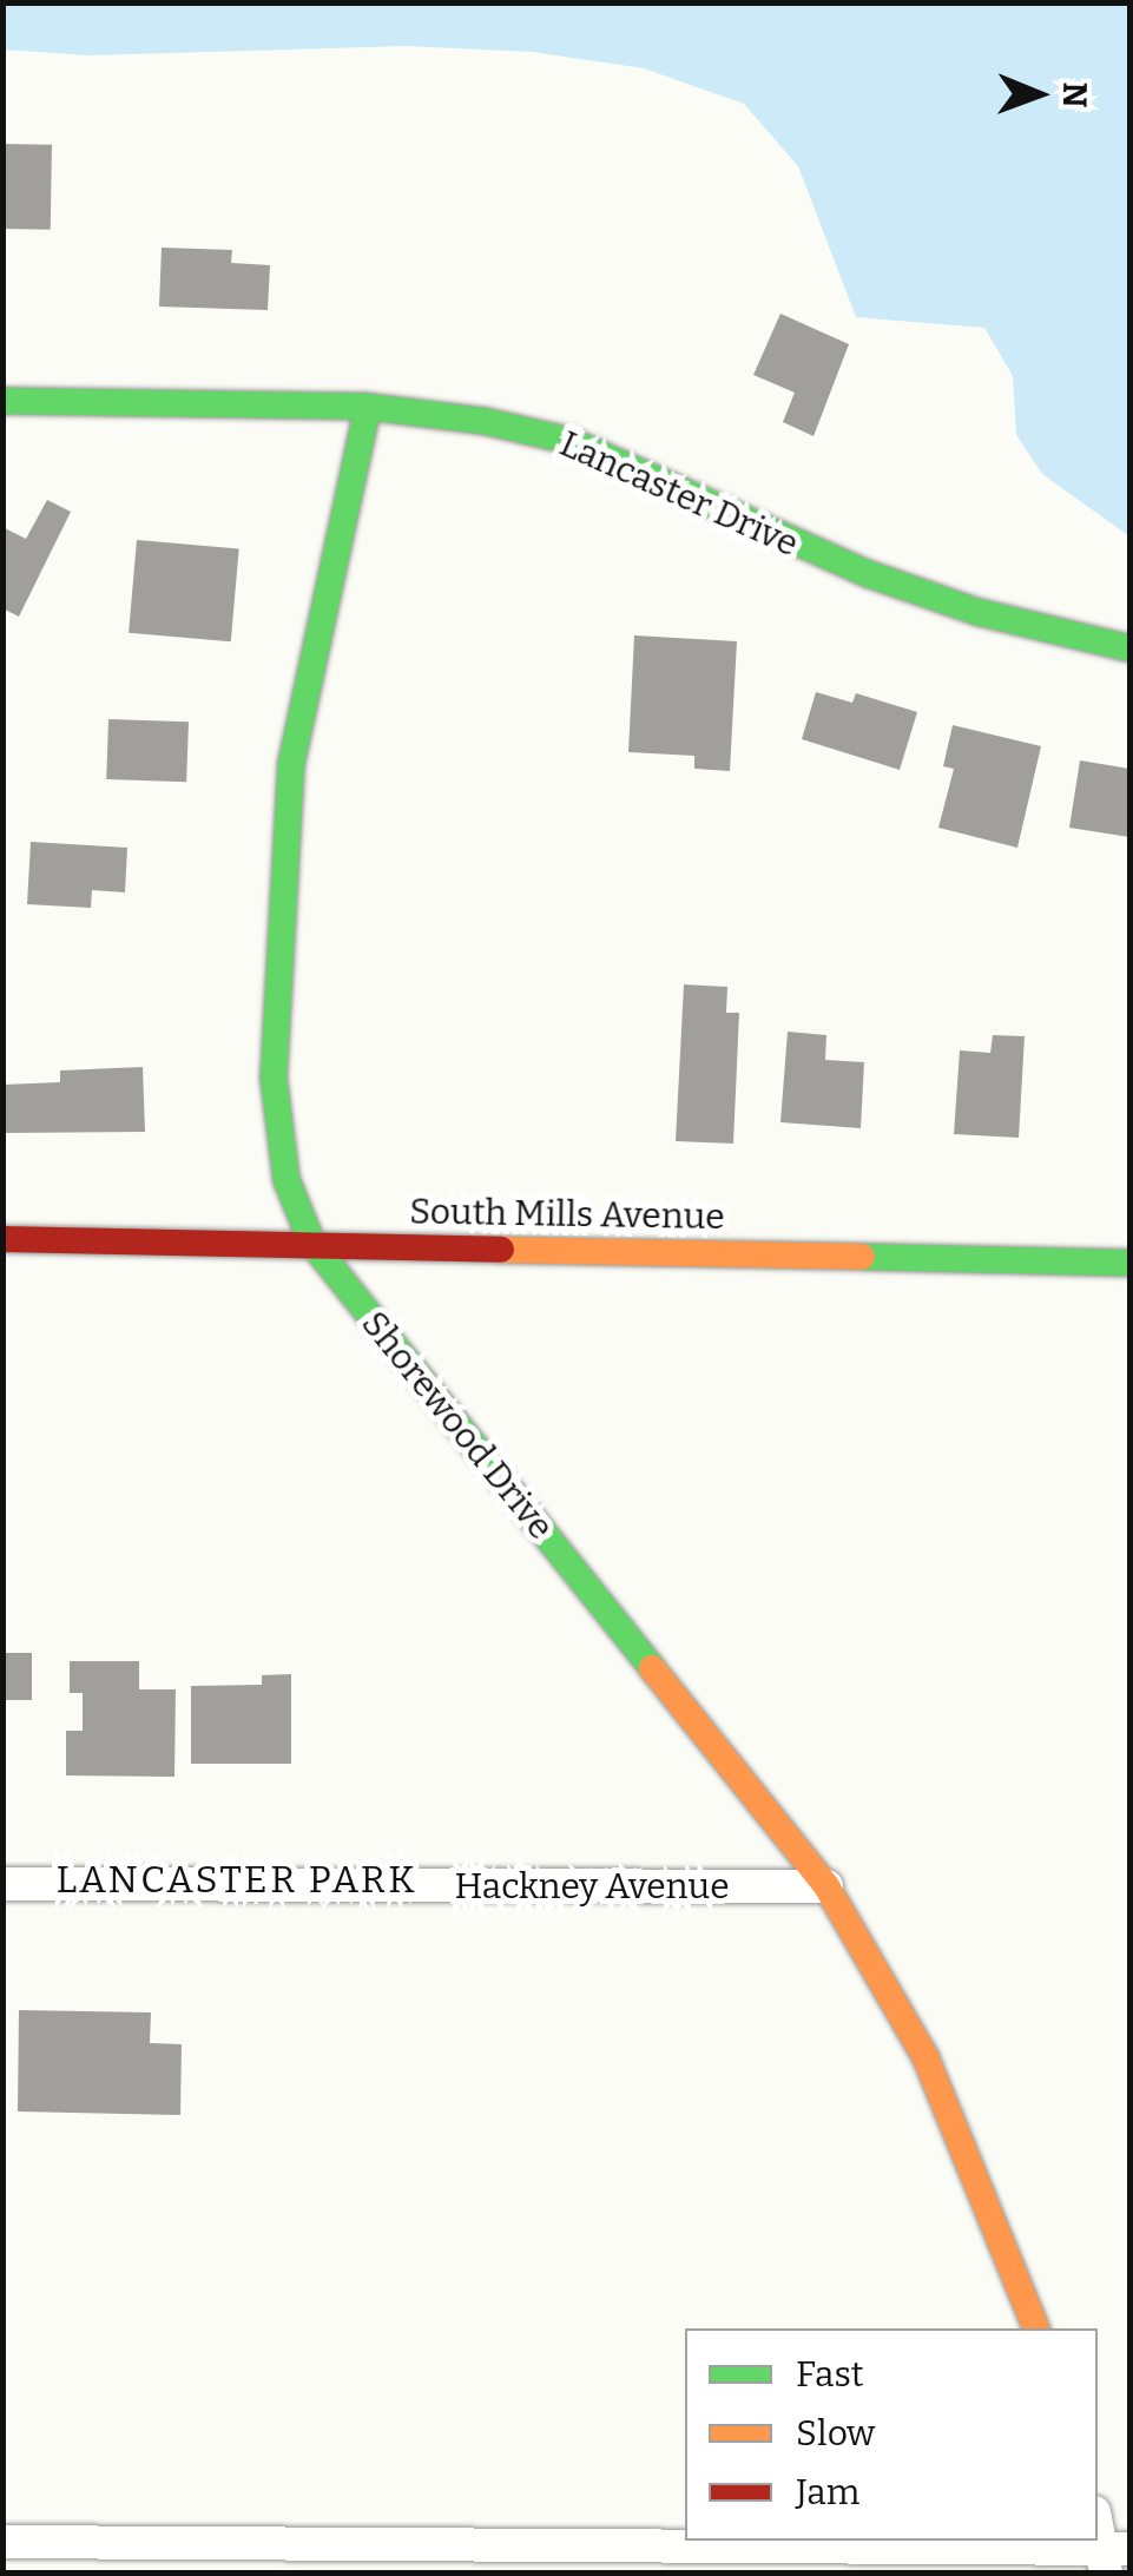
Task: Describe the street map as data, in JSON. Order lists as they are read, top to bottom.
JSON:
{
  "streets": {
    "street": [
      "Lancaster Drive",
      "South Mills Avenue",
      "Shorewood Drive",
      "Hackney Avenue"
    ]
  },
  "crossings": [
    ["Lancaster Drive", "Shorewood Drive"],
    ["South Mills Avenue", "Shorewood Drive"],
    ["Shorewood Drive", "Hackney Avenue"]
  ],
  "districts": ["LANCASTER PARK"],
  "legend": ["Fast", "Slow", "Jam"],
  "north": "right"
}
